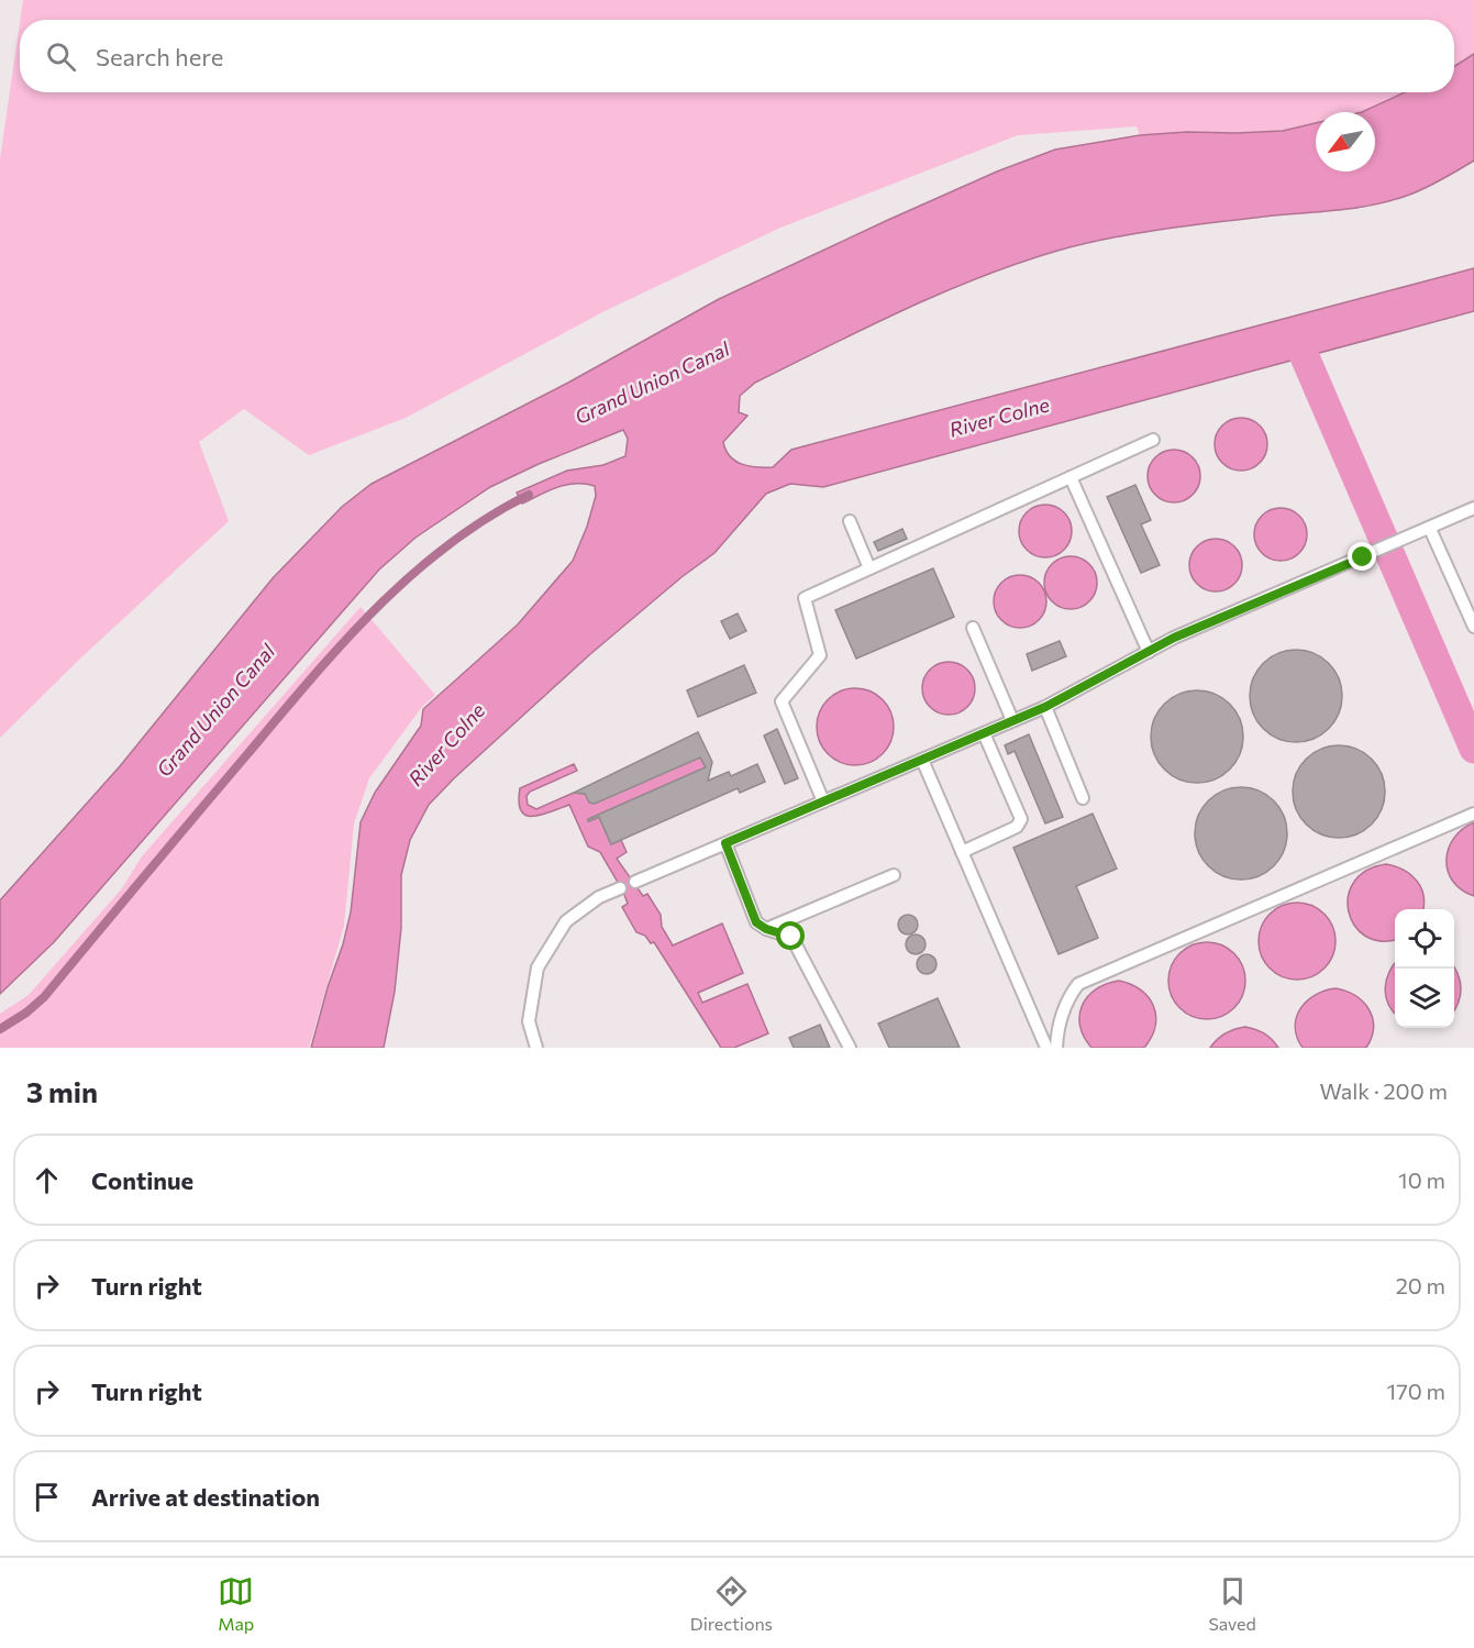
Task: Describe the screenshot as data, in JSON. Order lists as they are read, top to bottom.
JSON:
{
  "water": ["Grand Union Canal", "River Colne"],
  "north": "bottom left",
  "page": {
    "search": "Search here",
    "heading": ["3 min", "Walk · 200 m"],
    "list": [
      ["Continue", "10 m"],
      ["Turn right", "20 m"],
      ["Turn right", "170 m"],
      "Arrive at destination"
    ],
    "nav": ["Map", "Directions", "Saved"]
  }
}
